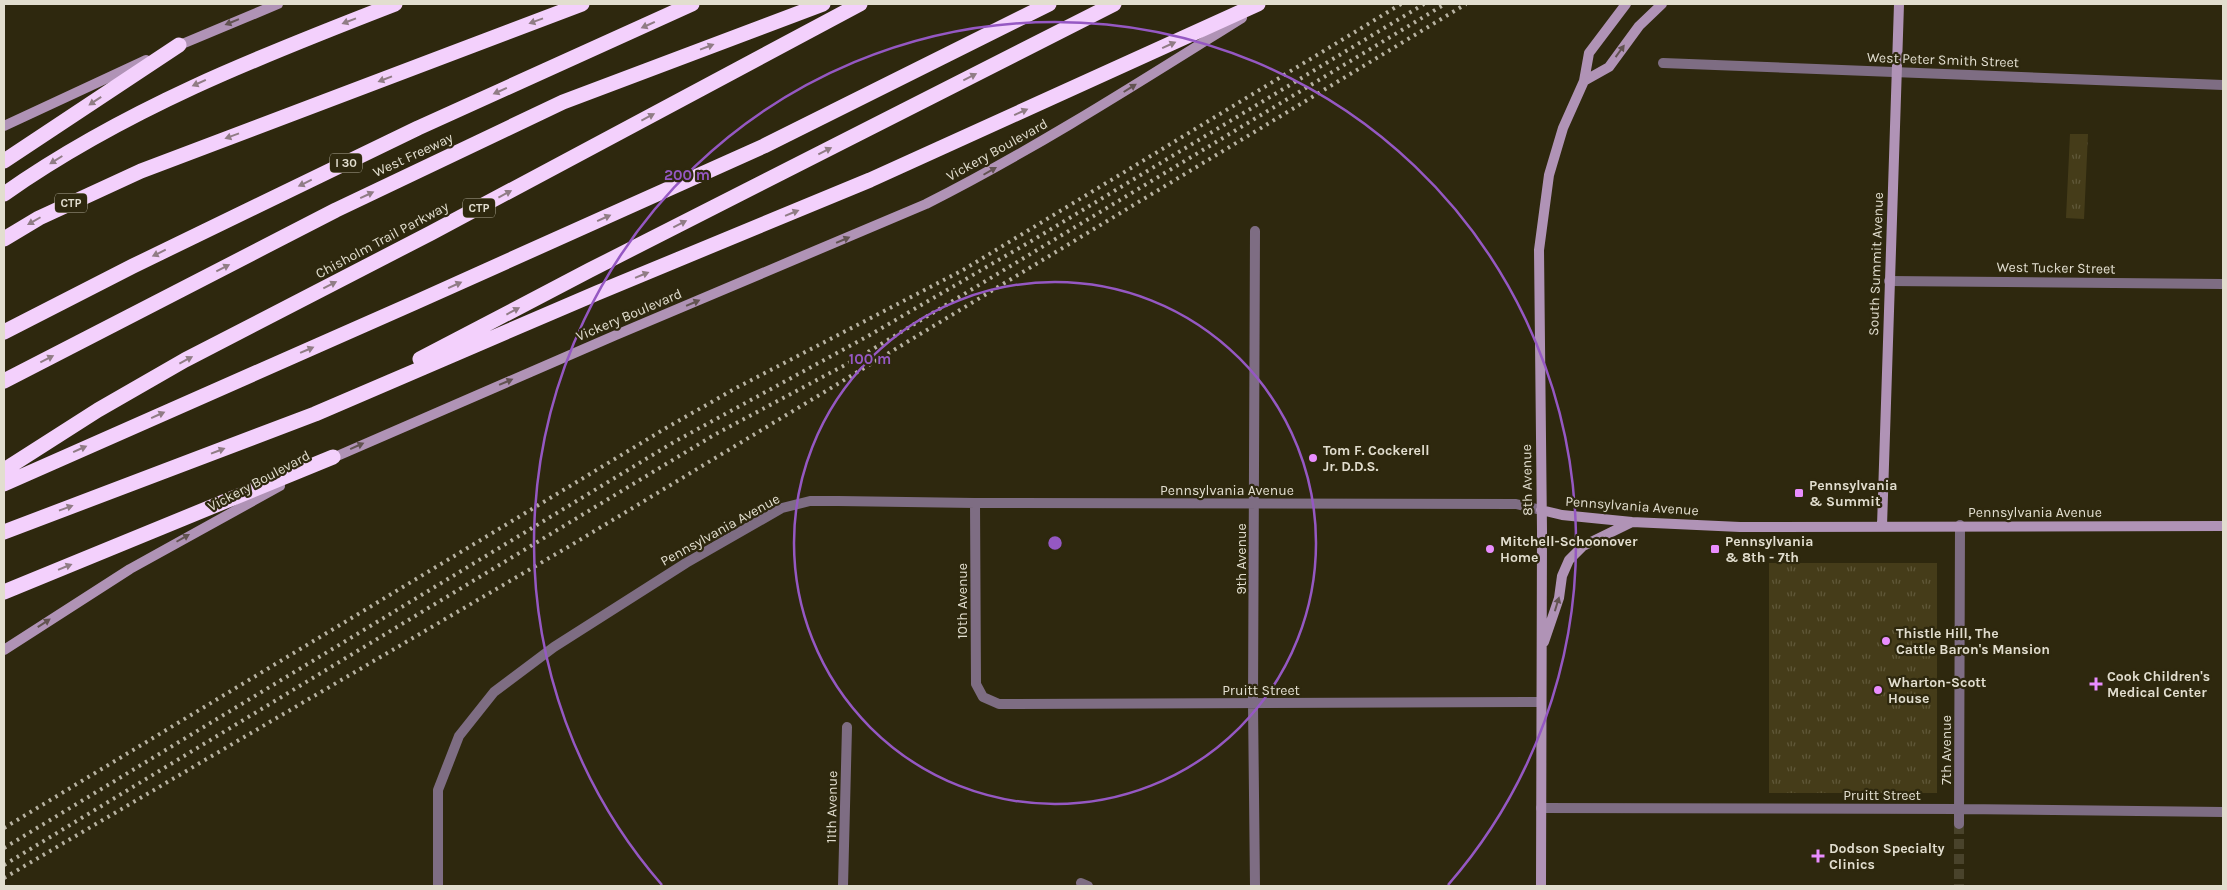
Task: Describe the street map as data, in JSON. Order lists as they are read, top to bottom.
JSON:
{
  "streets": {
    "highway": [
      "West Freeway",
      "I 30",
      "CTP",
      "Chisholm Trail Parkway"
    ],
    "main road": [
      "Vickery Boulevard",
      "South Summit Avenue",
      "8th Avenue",
      "Pennsylvania Avenue"
    ],
    "street": [
      "West Peter Smith Street",
      "West Tucker Street",
      "9th Avenue",
      "10th Avenue",
      "Pruitt Street",
      "7th Avenue",
      "11th Avenue"
    ]
  },
  "crossings": [
    ["West Peter Smith Street", "South Summit Avenue"],
    ["South Summit Avenue", "West Tucker Street"],
    ["South Summit Avenue", "Pennsylvania Avenue"],
    ["8th Avenue", "Pennsylvania Avenue"],
    ["8th Avenue", "Pruitt Street"],
    ["Pennsylvania Avenue", "9th Avenue"],
    ["Pennsylvania Avenue", "10th Avenue"],
    ["Pennsylvania Avenue", "7th Avenue"],
    ["9th Avenue", "Pruitt Street"],
    ["10th Avenue", "Pruitt Street"],
    ["Pruitt Street", "7th Avenue"]
  ],
  "one_way": ["Vickery Boulevard"],
  "places": {
    "other": [
      "Tom F. Cockerell Jr. D.D.S.",
      "Mitchell-Schoonover Home",
      "Thistle Hill, The Cattle Baron's Mansion",
      "Wharton-Scott House"
    ],
    "transit": ["Pennsylvania & Summit", "Pennsylvania & 8th - 7th"],
    "health": ["Cook Children's Medical Center", "Dodson Specialty Clinics"]
  },
  "rings": ["200 m", "100 m"]
}
